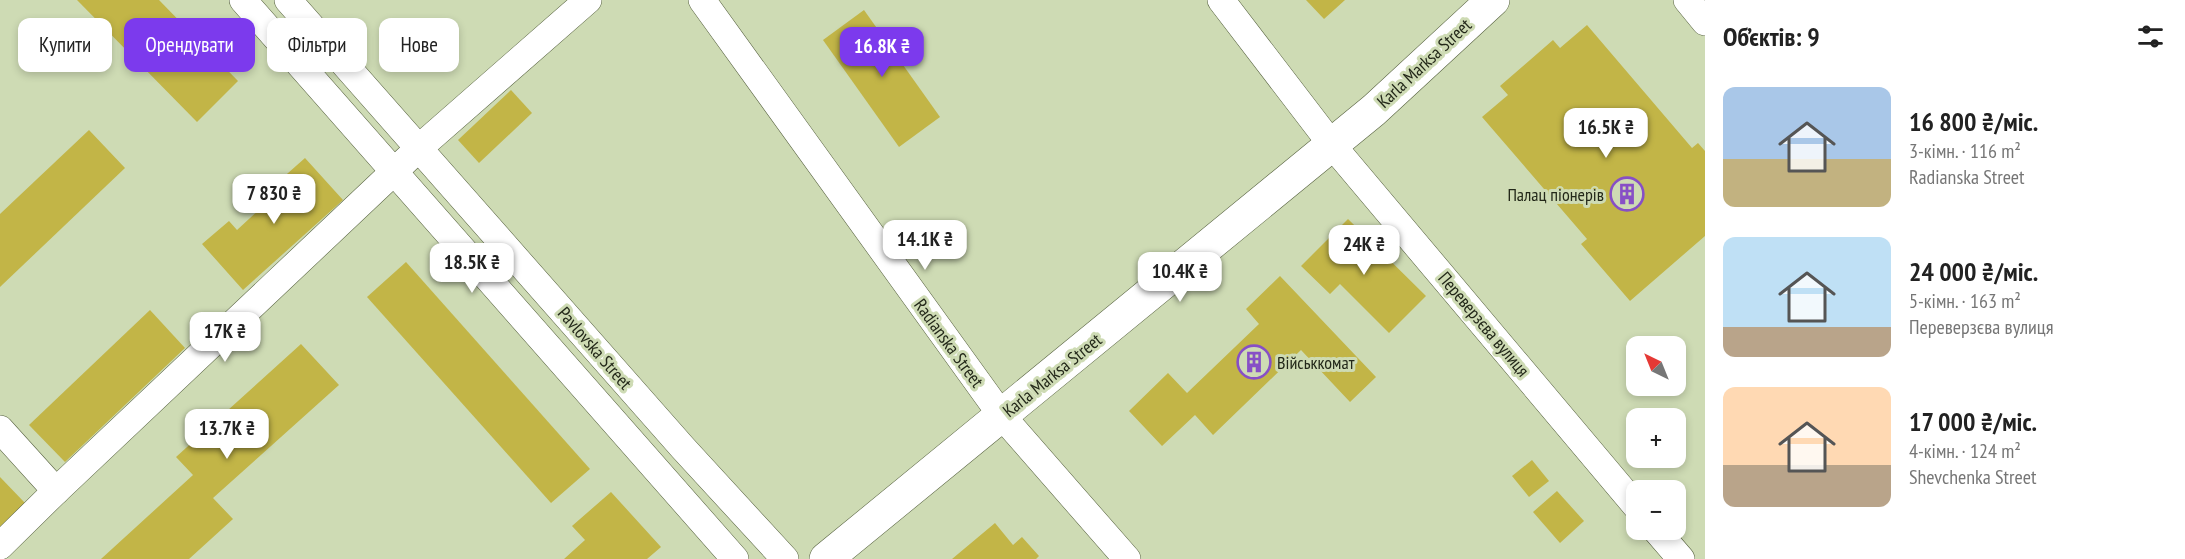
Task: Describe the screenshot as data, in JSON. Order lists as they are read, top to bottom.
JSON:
{
  "streets": {
    "street": [
      "Karla Marksa Street",
      "Переверзєва вулиця",
      "Radianska Street",
      "Pavlovska Street"
    ]
  },
  "crossings": [
    ["Karla Marksa Street", "Переверзєва вулиця"],
    ["Karla Marksa Street", "Radianska Street"]
  ],
  "places": {
    "building": ["Палац піонерів", "Військкомат"]
  },
  "north": "top left",
  "page": {
    "heading": "Об’єктів: 9",
    "chip": [
      "Купити",
      "Орендувати",
      "Фільтри",
      "Нове"
    ],
    "price": [
      "16.8K ₴",
      "16.5K ₴",
      "7 830 ₴",
      "14.1K ₴",
      "24K ₴",
      "18.5K ₴",
      "10.4K ₴",
      "17K ₴",
      "13.7K ₴"
    ],
    "list": [
      {
        "name": "16 800 ₴/міс.",
        "note": "3-кімн. · 116 m² · Radianska Street"
      },
      {
        "name": "24 000 ₴/міс.",
        "note": "5-кімн. · 163 m² · Переверзєва вулиця"
      },
      {
        "name": "17 000 ₴/міс.",
        "note": "4-кімн. · 124 m² · Shevchenka Street"
      }
    ],
    "map_buttons": ["+", "−"]
  }
}
